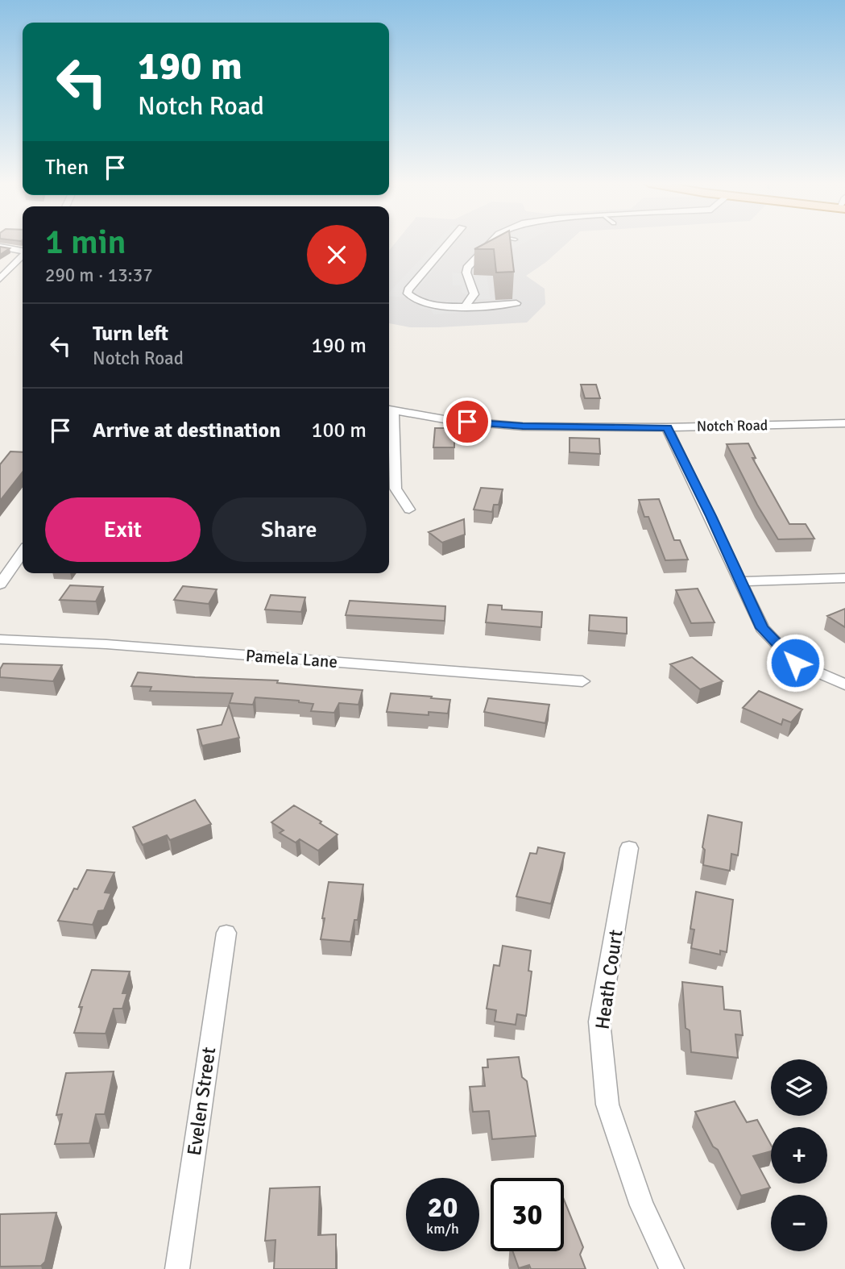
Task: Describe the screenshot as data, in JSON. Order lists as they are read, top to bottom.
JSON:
{
  "streets": {
    "street": [
      "Notch Road",
      "Pamela Lane",
      "Heath Court",
      "Evelen Street"
    ]
  },
  "page": {
    "turn": ["190 m", "Notch Road"],
    "then": "Then",
    "heading": ["1 min", "290 m · 13:37"],
    "list": [
      {
        "name": "Turn left",
        "note": "Notch Road",
        "value": "190 m"
      },
      {
        "name": "Arrive at destination",
        "value": "100 m"
      }
    ],
    "buttons": ["Exit", "Share"],
    "map_buttons": ["+", "−"],
    "speed": "20 km/h",
    "limit": "30"
  }
}
